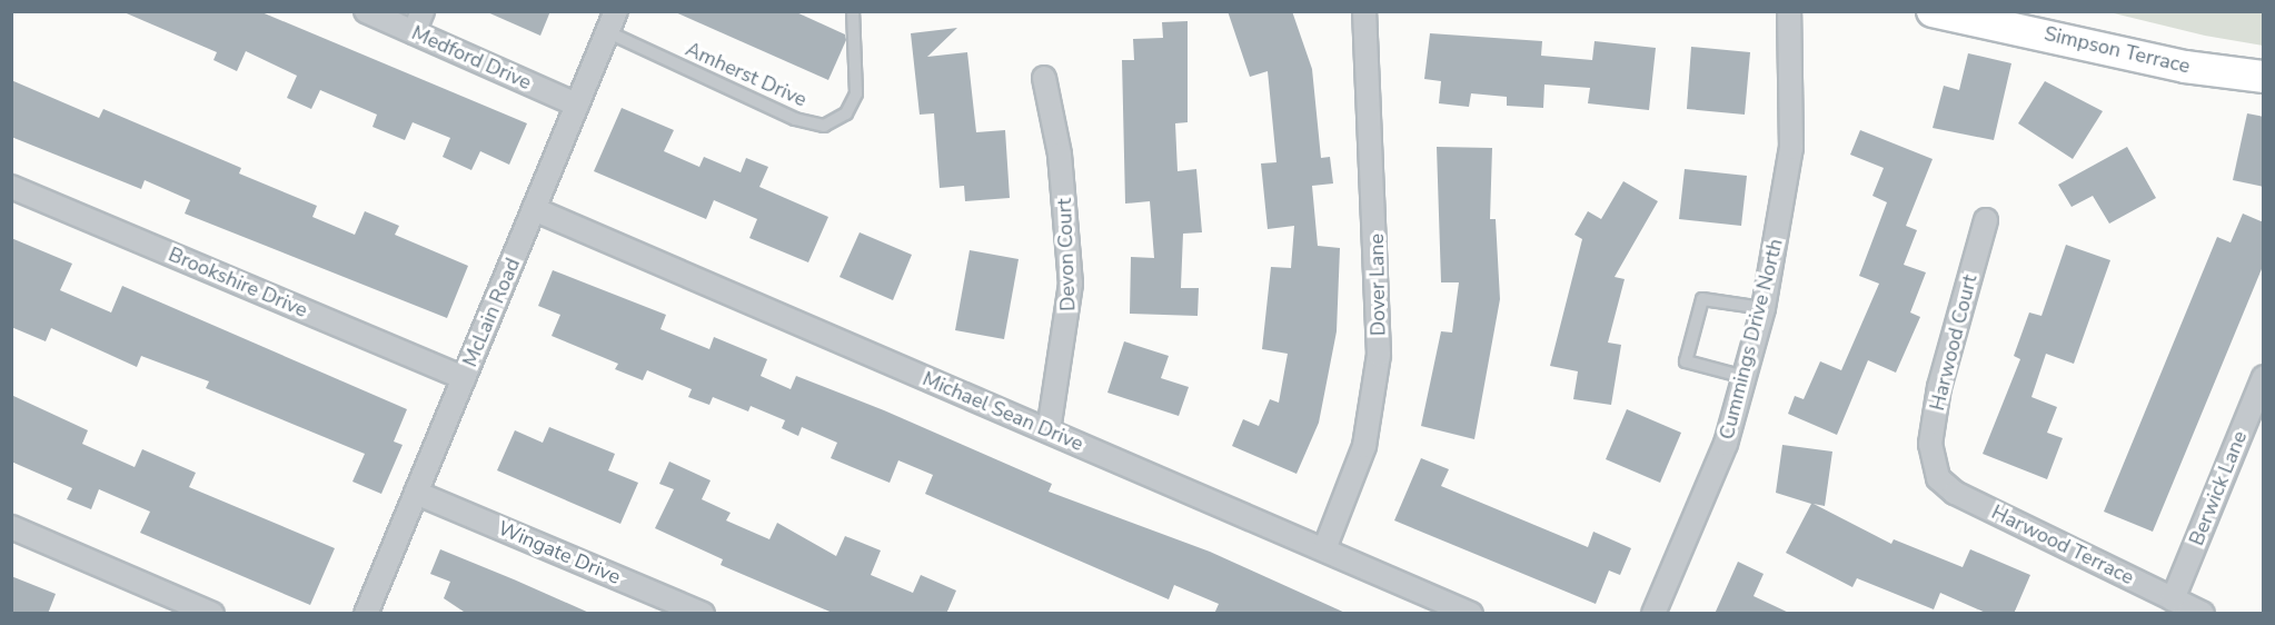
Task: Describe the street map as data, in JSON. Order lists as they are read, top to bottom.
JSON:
{
  "streets": {
    "street": [
      "Simpson Terrace",
      "Medford Drive",
      "Devon Court",
      "Brookshire Drive",
      "Dover Lane",
      "McLain Road",
      "Cummings Drive North",
      "Harwood Court",
      "Michael Sean Drive",
      "Berwick Lane",
      "Harwood Terrace",
      "Wingate Drive"
    ],
    "lane": ["Amherst Drive"]
  },
  "crossings": [
    ["Medford Drive", "McLain Road"],
    ["Amherst Drive", "McLain Road"],
    ["Devon Court", "Michael Sean Drive"],
    ["Brookshire Drive", "McLain Road"],
    ["Dover Lane", "Michael Sean Drive"],
    ["McLain Road", "Michael Sean Drive"],
    ["McLain Road", "Wingate Drive"],
    ["Harwood Court", "Harwood Terrace"],
    ["Berwick Lane", "Harwood Terrace"]
  ]
}
